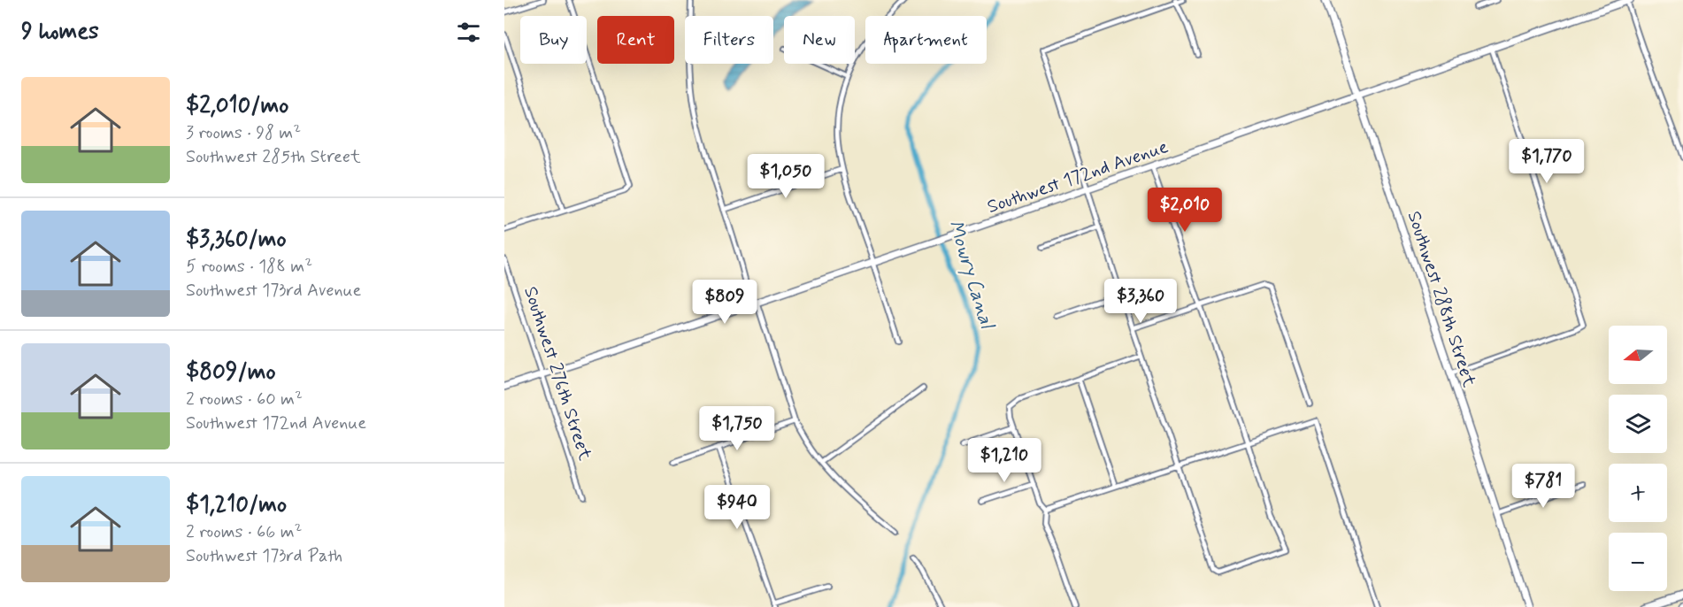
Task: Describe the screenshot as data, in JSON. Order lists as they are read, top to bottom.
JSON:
{
  "streets": {
    "street": ["Southwest 172nd Avenue", "Southwest 288th Street", "Southwest 276th Street"]
  },
  "crossings": [
    ["Southwest 172nd Avenue", "Southwest 288th Street"],
    ["Southwest 172nd Avenue", "Southwest 276th Street"]
  ],
  "water": ["Mowry Canal"],
  "north": "left",
  "page": {
    "heading": "9 homes",
    "chip": [
      "Buy",
      "Rent",
      "Filters",
      "New",
      "Apartment"
    ],
    "list": [
      {
        "name": "$2,010/mo",
        "note": "3 rooms · 98 m² · Southwest 285th Street"
      },
      {
        "name": "$3,360/mo",
        "note": "5 rooms · 188 m² · Southwest 173rd Avenue"
      },
      {
        "name": "$809/mo",
        "note": "2 rooms · 60 m² · Southwest 172nd Avenue"
      },
      {
        "name": "$1,210/mo",
        "note": "2 rooms · 66 m² · Southwest 173rd Path"
      }
    ],
    "price": [
      "$1,770",
      "$1,050",
      "$2,010",
      "$3,360",
      "$809",
      "$1,750",
      "$1,210",
      "$781",
      "$940"
    ],
    "map_buttons": ["+", "−"]
  }
}
